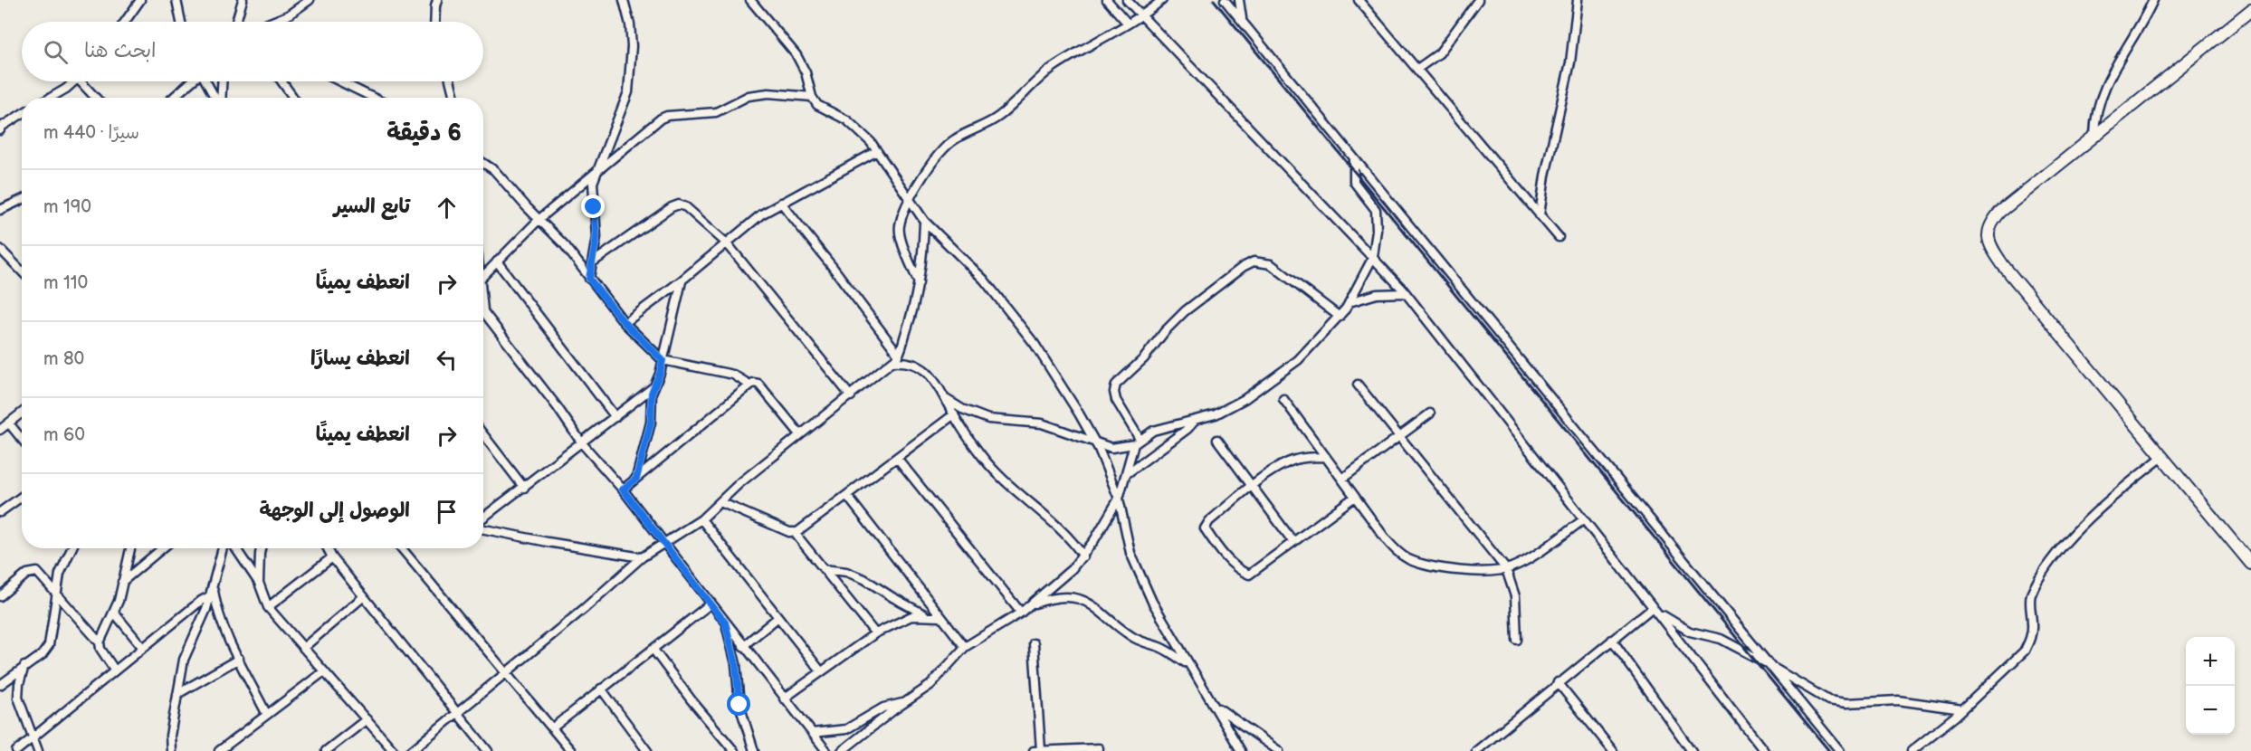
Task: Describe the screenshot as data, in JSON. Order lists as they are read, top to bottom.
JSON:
{
  "page": {
    "search": "ابحث هنا",
    "heading": ["6 دقيقة", "سيرًا · 440 m"],
    "list": [
      ["تابع السير", "190 m"],
      ["انعطف يمينًا", "110 m"],
      ["انعطف يسارًا", "80 m"],
      ["انعطف يمينًا", "60 m"],
      "الوصول إلى الوجهة"
    ],
    "map_buttons": ["+", "−"]
  }
}
